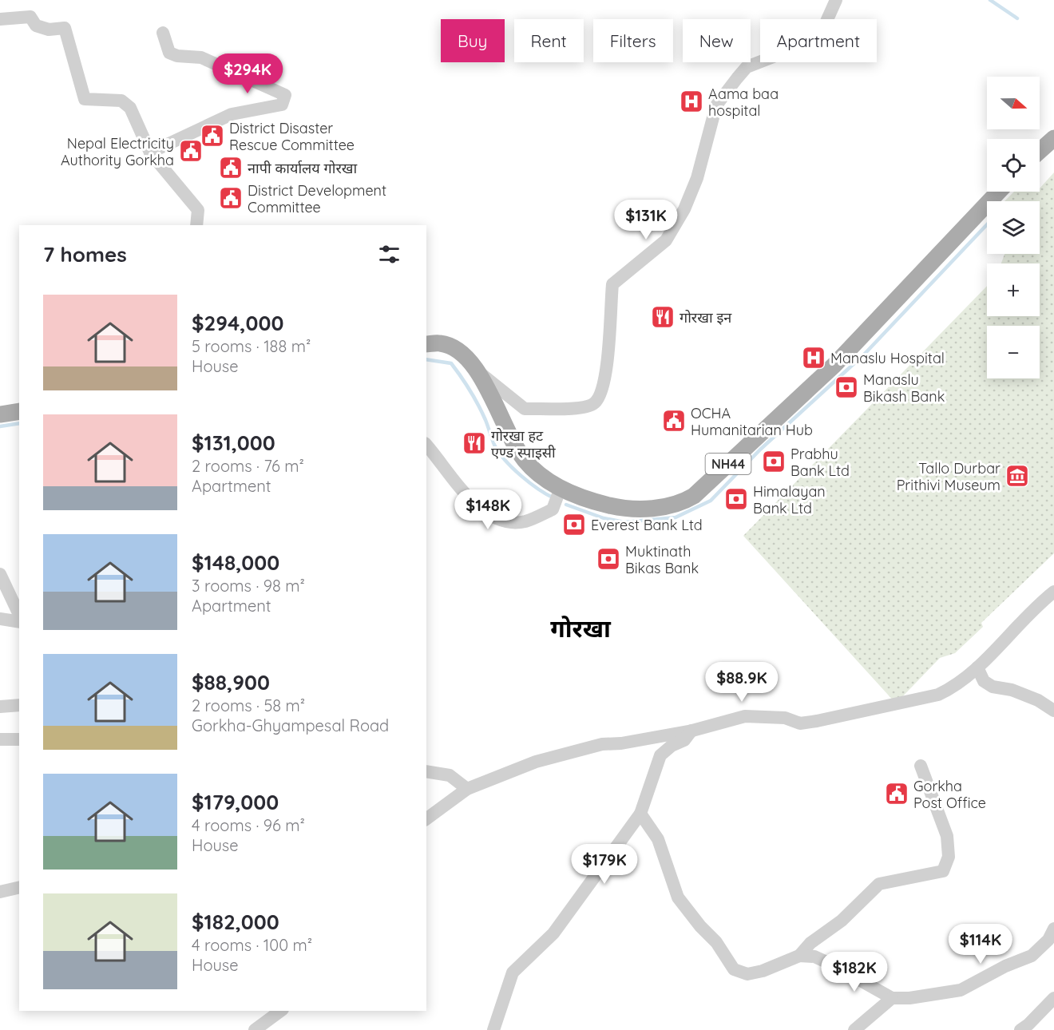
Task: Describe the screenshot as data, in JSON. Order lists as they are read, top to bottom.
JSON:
{
  "streets": {
    "main road": ["NH44"]
  },
  "districts": ["गोरखा"],
  "places": {
    "hospital": ["Aama baa hospital", "Manaslu Hospital"],
    "public building": [
      "District Disaster Rescue Committee",
      "Nepal Electricity Authority Gorkha",
      "नापी कार्यालय गोरखा",
      "District Development Committee",
      "OCHA Humanitarian Hub",
      "Gorkha Post Office"
    ],
    "restaurant": ["गोरखा इन", "गोरखा हट एण्ड स्पाइसी"],
    "bank": [
      "Manaslu Bikash Bank",
      "Prabhu Bank Ltd",
      "Himalayan Bank Ltd",
      "Everest Bank Ltd",
      "Muktinath Bikas Bank"
    ],
    "museum": ["Tallo Durbar Prithivi Museum"]
  },
  "north": "right",
  "page": {
    "chip": [
      "Buy",
      "Rent",
      "Filters",
      "New",
      "Apartment"
    ],
    "price": [
      "$294K",
      "$131K",
      "$148K",
      "$88.9K",
      "$179K",
      "$114K",
      "$182K"
    ],
    "map_buttons": ["+", "−"],
    "heading": "7 homes",
    "list": [
      {
        "name": "$294,000",
        "note": "5 rooms · 188 m² · House"
      },
      {
        "name": "$131,000",
        "note": "2 rooms · 76 m² · Apartment"
      },
      {
        "name": "$148,000",
        "note": "3 rooms · 98 m² · Apartment"
      },
      {
        "name": "$88,900",
        "note": "2 rooms · 58 m² · Gorkha-Ghyampesal Road"
      },
      {
        "name": "$179,000",
        "note": "4 rooms · 96 m² · House"
      },
      {
        "name": "$182,000",
        "note": "4 rooms · 100 m² · House"
      }
    ]
  }
}
